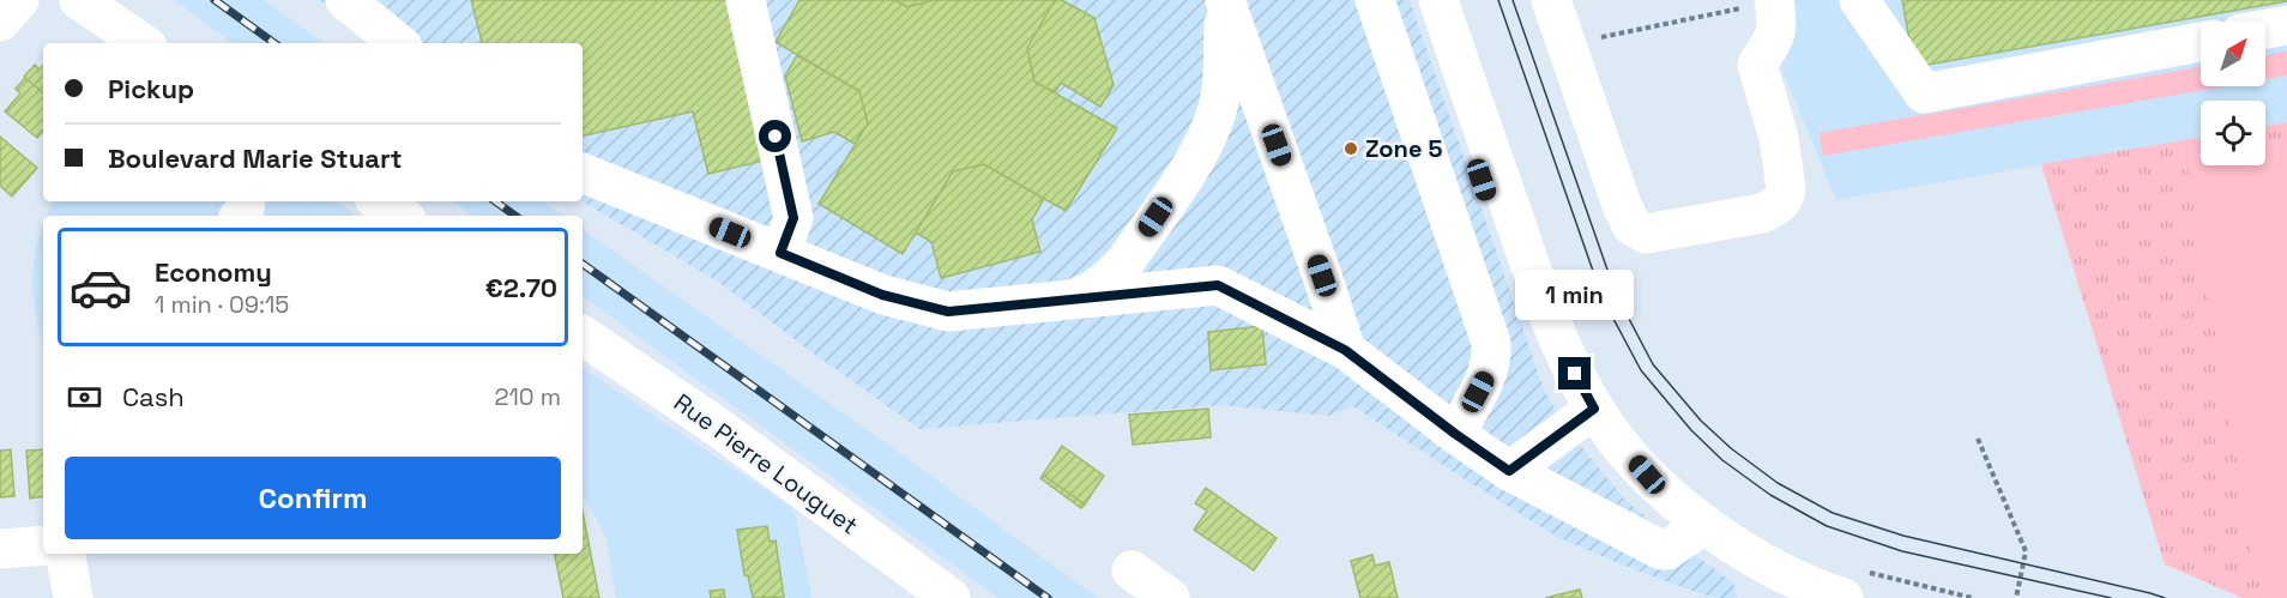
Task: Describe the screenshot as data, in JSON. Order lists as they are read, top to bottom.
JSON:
{
  "streets": {
    "main road": ["Rue Pierre Louguet"]
  },
  "places": ["Zone 5"],
  "north": "top right",
  "page": {
    "banner": ["Pickup", "Boulevard Marie Stuart"],
    "list": [
      {
        "name": "Economy",
        "note": "1 min · 09:15",
        "value": "€2.70"
      }
    ],
    "bubble": "1 min",
    "pay": ["Cash", "210 m"],
    "buttons": "Confirm"
  }
}
